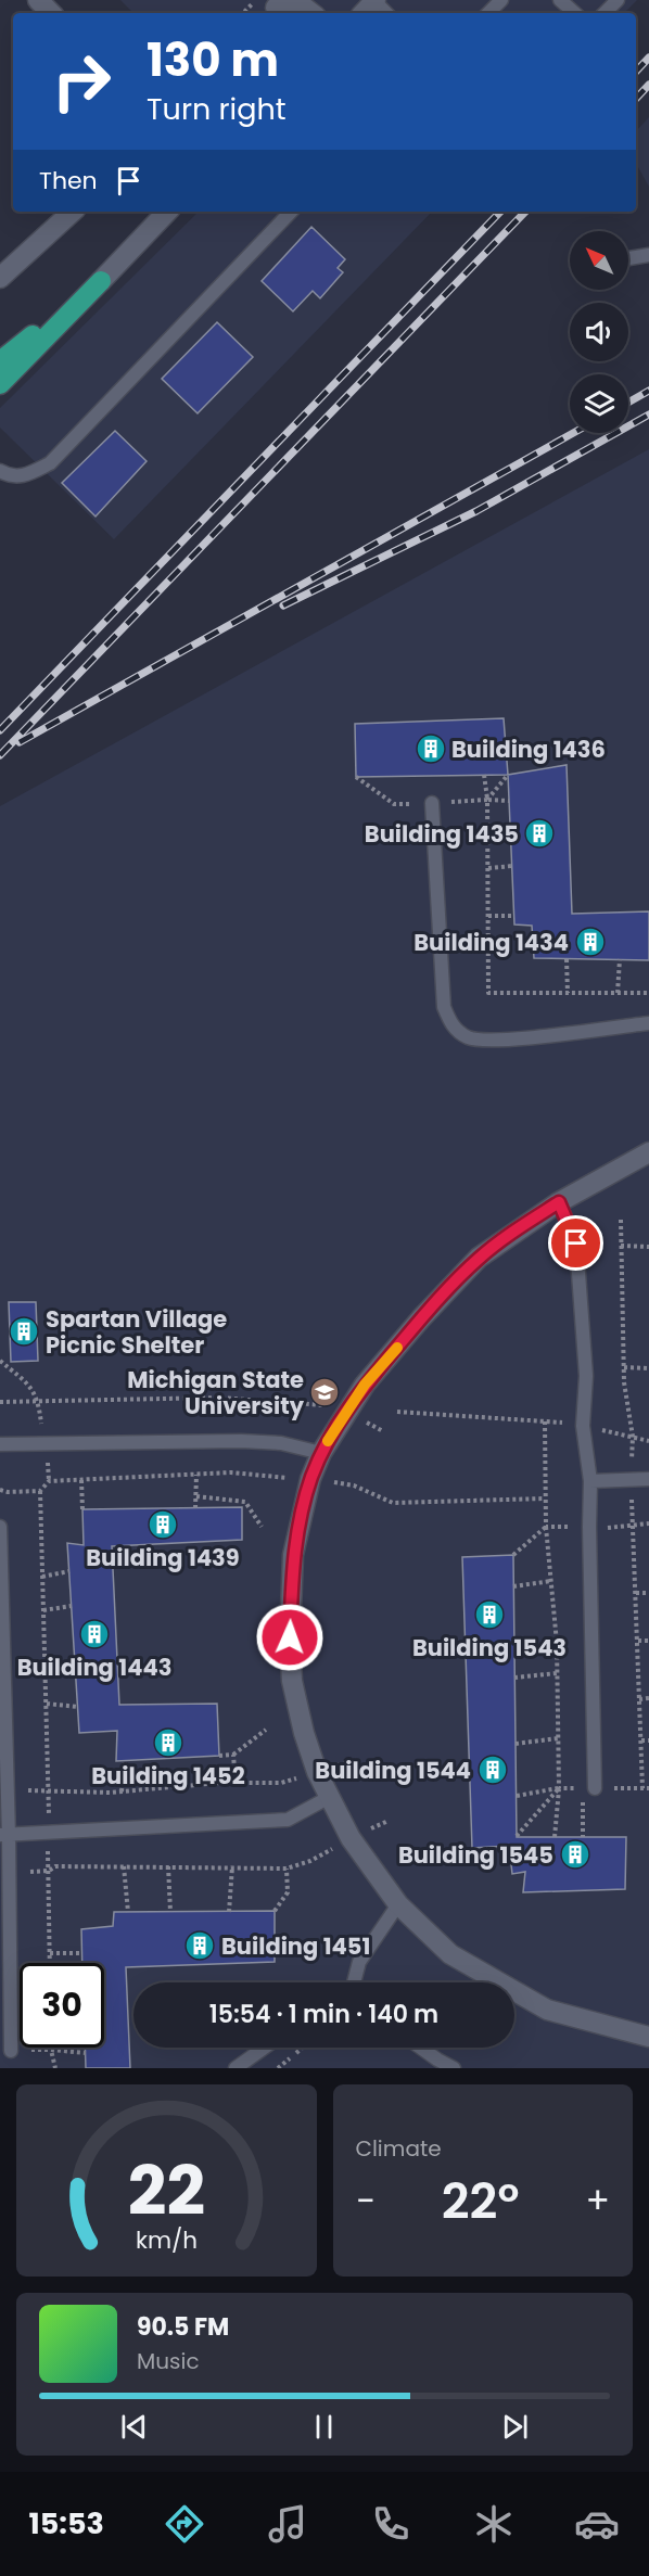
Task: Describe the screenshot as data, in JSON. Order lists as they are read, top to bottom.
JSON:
{
  "places": {
    "building": [
      "Building 1436",
      "Building 1435",
      "Building 1434",
      "Spartan Village Picnic Shelter",
      "Building 1439",
      "Building 1543",
      "Building 1443",
      "Building 1452",
      "Building 1544",
      "Building 1545",
      "Building 1451"
    ],
    "school or university": ["Michigan State University"]
  },
  "north": "top left",
  "page": {
    "turn": ["130 m", "Turn right"],
    "then": "Then",
    "limit": "30",
    "trip": "15:54 · 1 min · 140 m",
    "tile": "Climate",
    "heat": ["−", "22°", "+"],
    "song": ["90.5 FM", "Music"],
    "tabs": "15:53",
    "gauge": ["22", "km/h"]
  }
}
